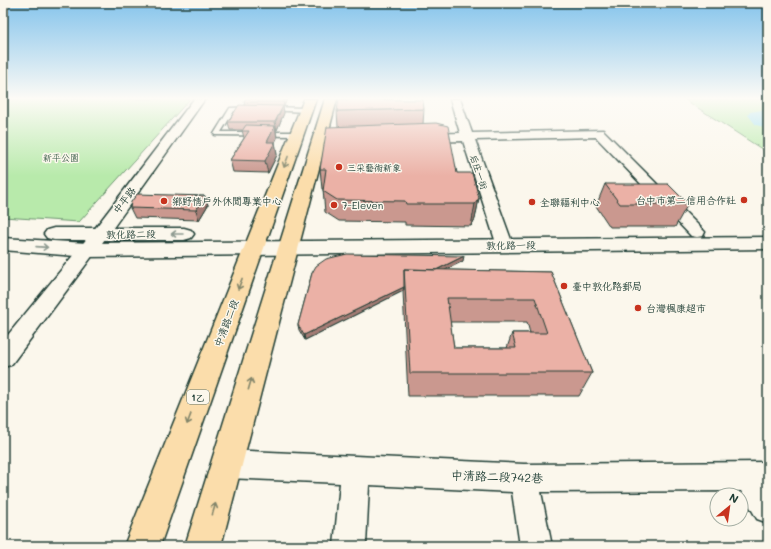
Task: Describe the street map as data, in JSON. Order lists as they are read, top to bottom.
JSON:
{
  "streets": {
    "main road": ["中清路二段", "1乙"],
    "street": [
      "后庄一街",
      "中平路",
      "敦化路二段",
      "敦化路一段",
      "中清路二段742巷"
    ]
  },
  "crossings": [
    ["后庄一街", "敦化路一段"],
    ["中平路", "敦化路二段"],
    ["敦化路二段", "敦化路一段"],
    ["敦化路二段", "中清路二段"],
    ["敦化路一段", "中清路二段"]
  ],
  "parks": ["新平公園"],
  "places": [
    "三采藝術新象",
    "台中市第二信用合作社",
    "鄉野情戶外休閒專業中心",
    "全聯福利中心",
    "7-Eleven",
    "臺中敦化路郵局",
    "台灣楓康超市"
  ],
  "north": "top right"
}
